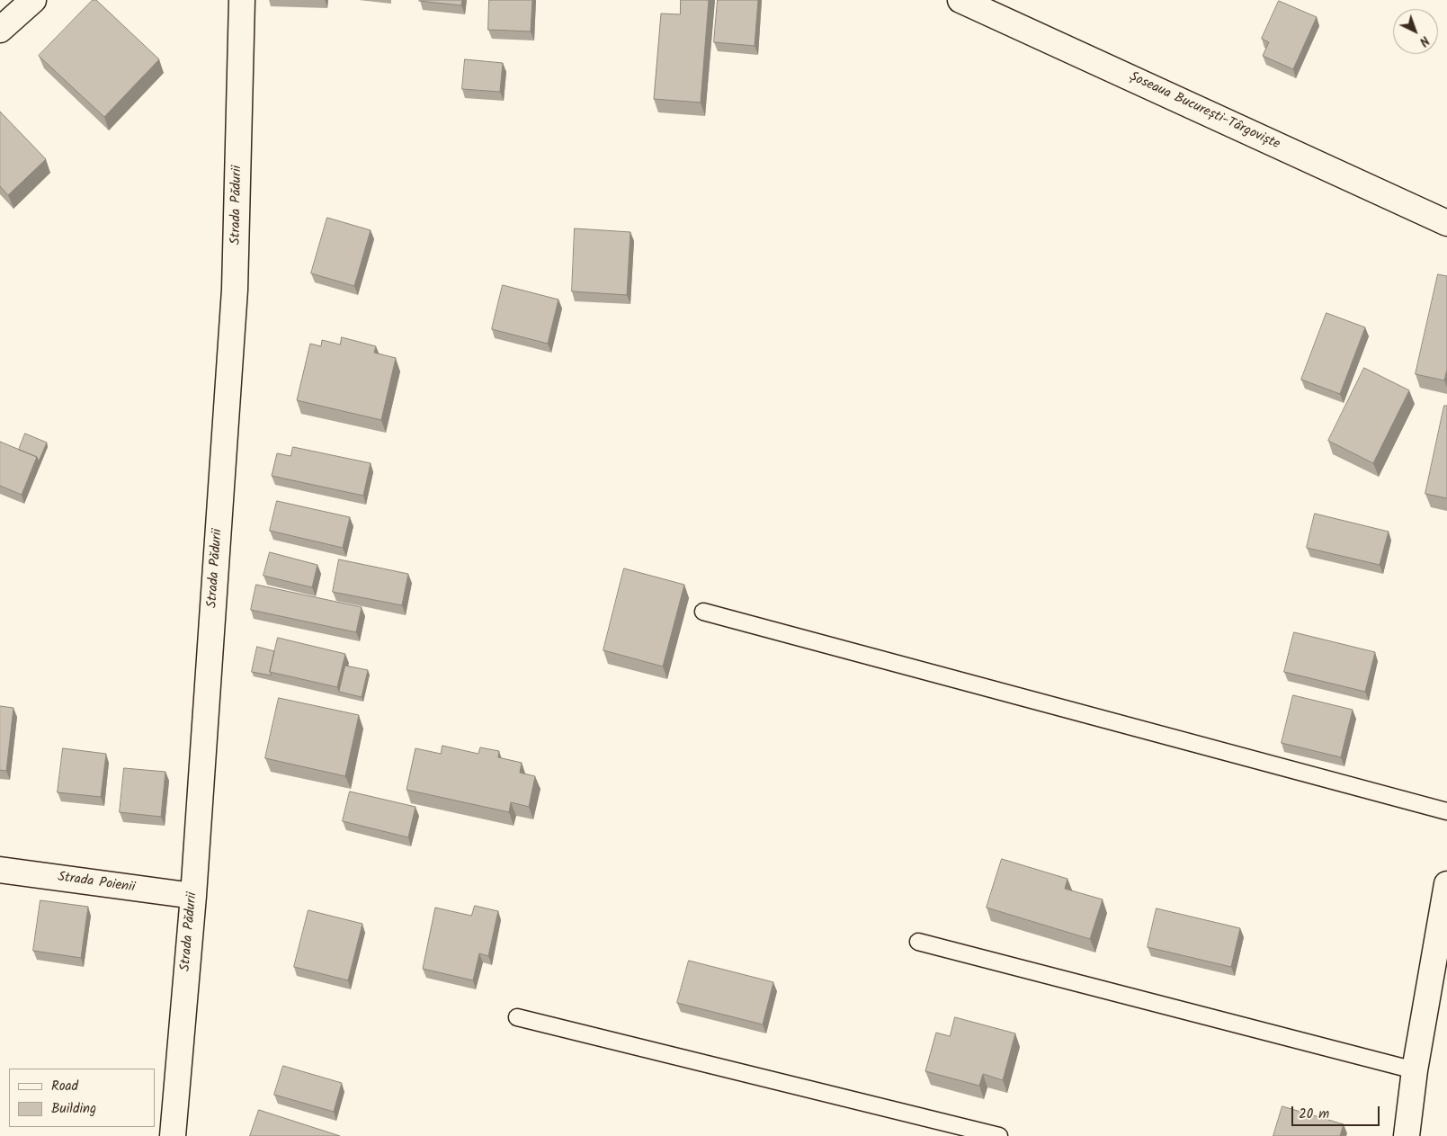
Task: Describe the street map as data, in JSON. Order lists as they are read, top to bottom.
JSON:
{
  "streets": {
    "street": ["Șoseaua București-Târgoviște", "Strada Pădurii", "Strada Poienii"]
  },
  "crossings": [
    ["Strada Pădurii", "Strada Poienii"]
  ],
  "legend": ["Road", "Building"],
  "scale_bar": "20 m",
  "north": "bottom right"
}
